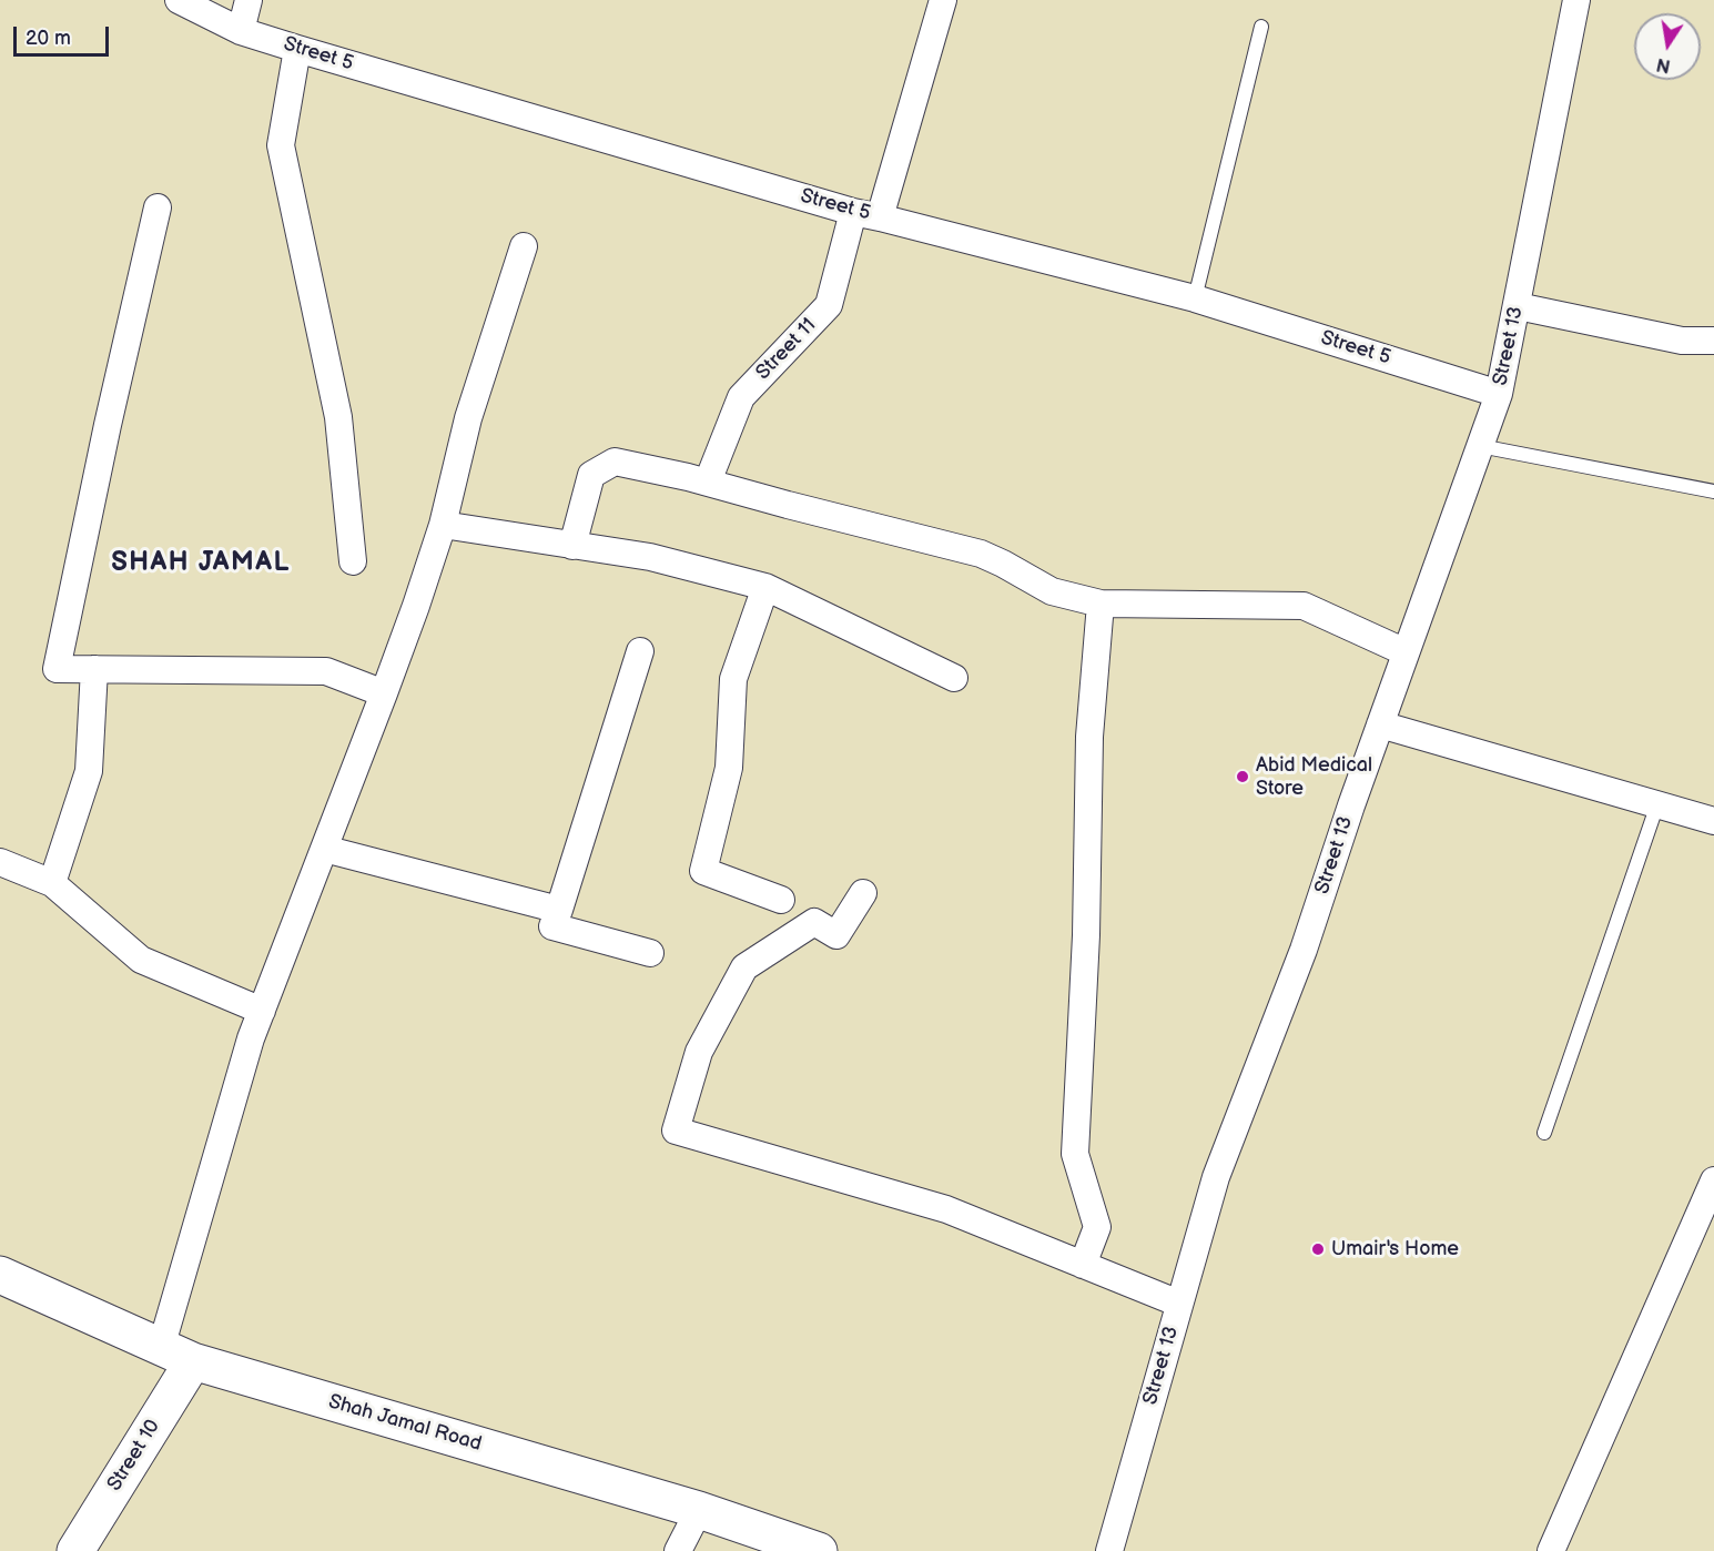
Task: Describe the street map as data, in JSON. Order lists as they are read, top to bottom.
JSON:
{
  "streets": {
    "main road": ["Shah Jamal Road", "Street 10"],
    "street": ["Street 5", "Street 13", "Street 11"]
  },
  "crossings": [
    ["Street 5", "Street 13"],
    ["Street 5", "Street 11"],
    ["Shah Jamal Road", "Street 10"]
  ],
  "districts": ["SHAH JAMAL"],
  "places": ["Abid Medical Store", "Umair's Home"],
  "scale_bar": "20 m",
  "north": "bottom"
}
